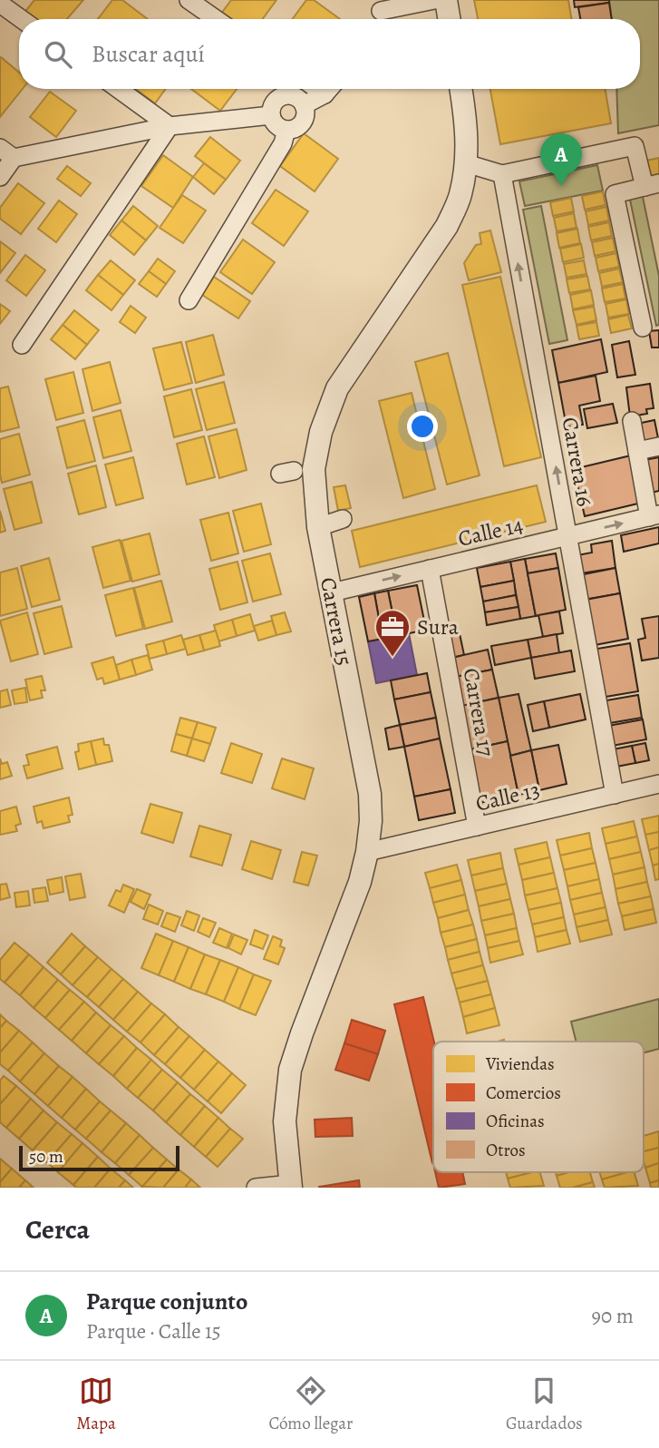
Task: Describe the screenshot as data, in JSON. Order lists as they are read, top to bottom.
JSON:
{
  "streets": {
    "street": [
      "Carrera 16",
      "Calle 14",
      "Carrera 15",
      "Carrera 17",
      "Calle 13"
    ]
  },
  "crossings": [
    ["Carrera 16", "Calle 14"],
    ["Carrera 16", "Calle 13"],
    ["Calle 14", "Carrera 15"],
    ["Calle 14", "Carrera 17"],
    ["Carrera 15", "Calle 13"],
    ["Carrera 17", "Calle 13"]
  ],
  "one_way": ["Carrera 16", "Calle 14"],
  "places": {
    "office": ["Sura"]
  },
  "legend": [
    "Viviendas",
    "Comercios",
    "Oficinas",
    "Otros"
  ],
  "scale_bar": "50 m",
  "page": {
    "search": "Buscar aquí",
    "pins": "A",
    "scale": "50 m",
    "heading": "Cerca",
    "list": [
      {
        "mark": "A",
        "name": "Parque conjunto",
        "note": "Parque · Calle 15",
        "value": "90 m"
      }
    ],
    "nav": ["Mapa", "Cómo llegar", "Guardados"]
  }
}
